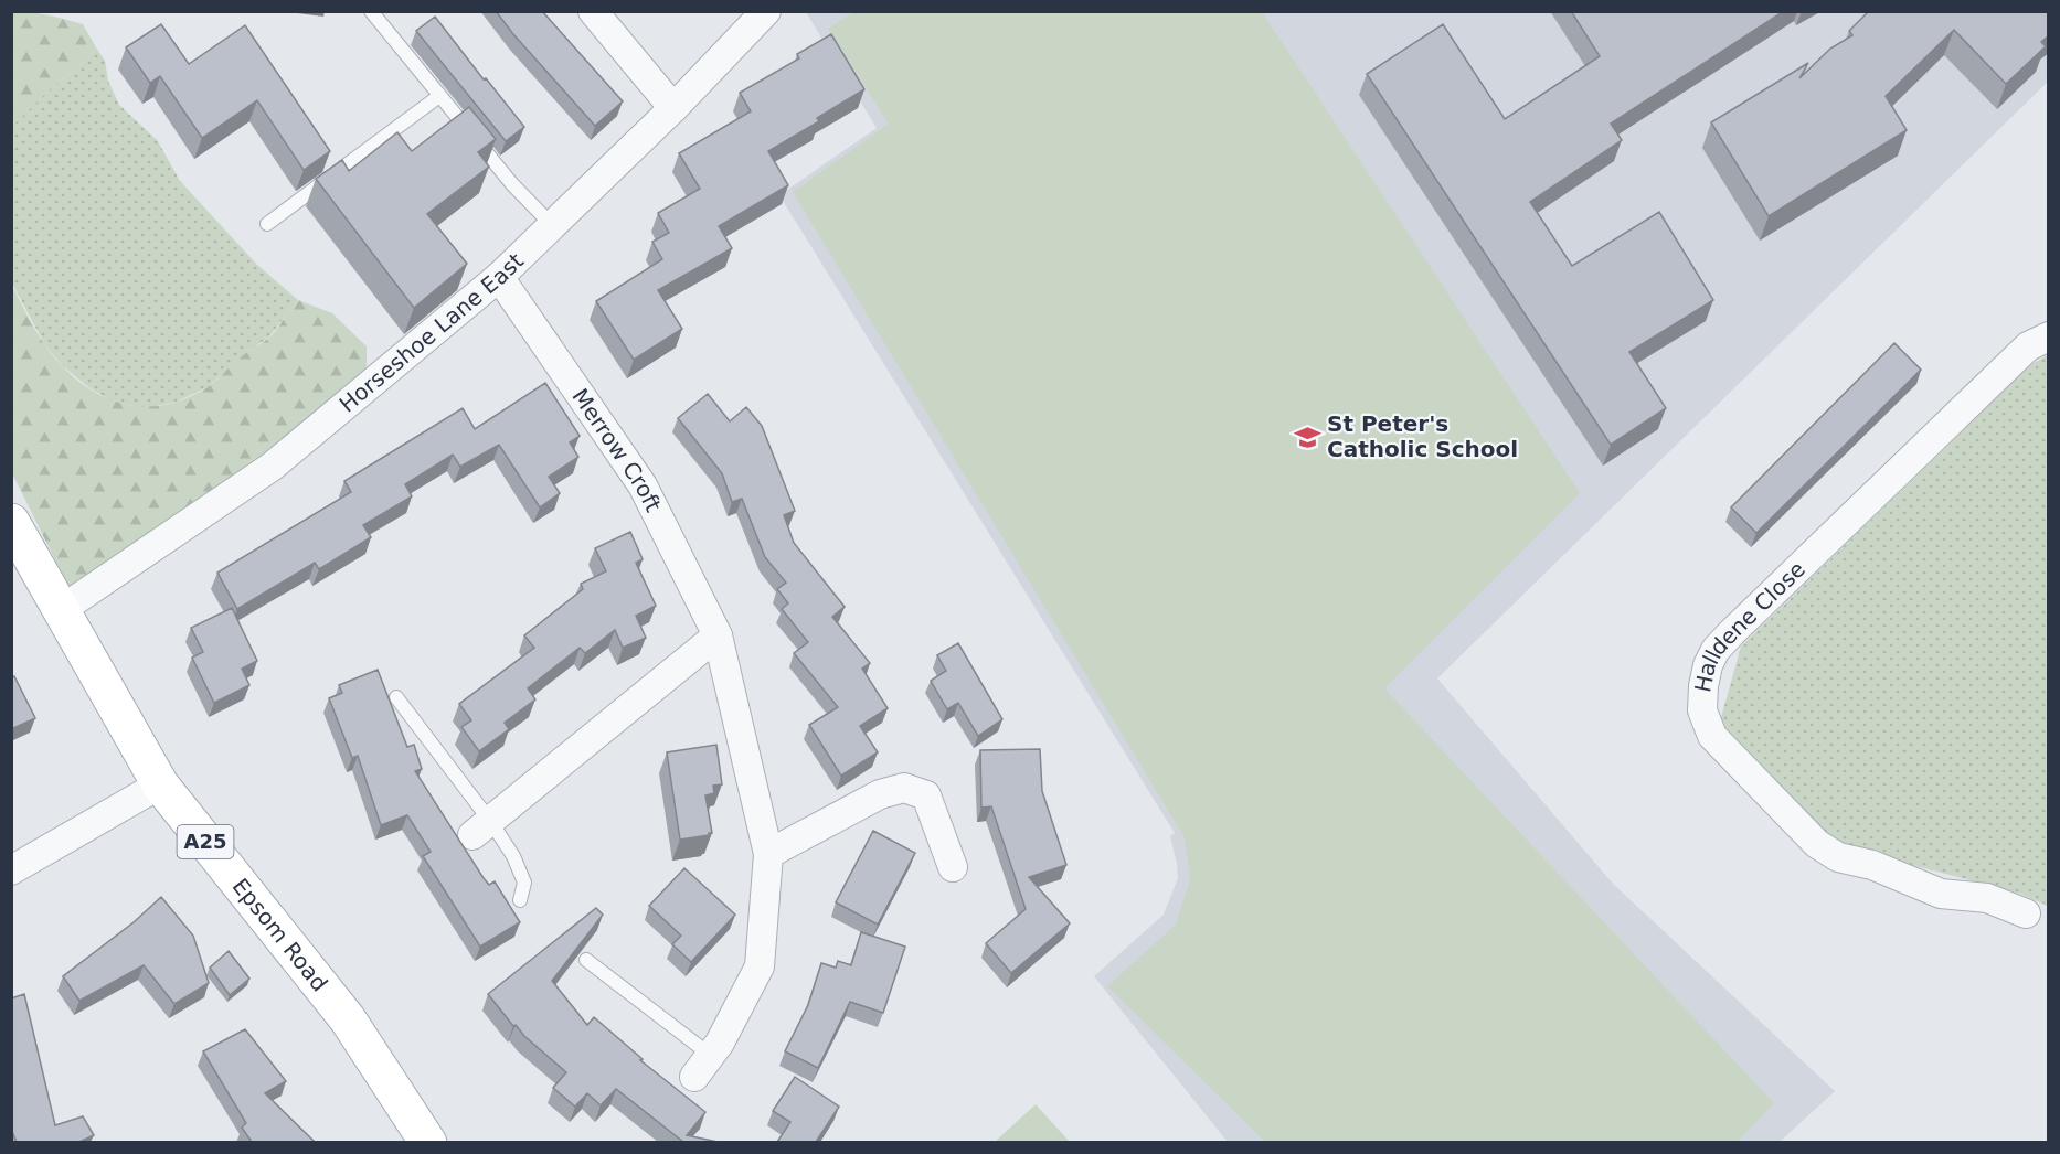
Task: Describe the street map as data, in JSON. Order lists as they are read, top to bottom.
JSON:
{
  "streets": {
    "main road": ["A25", "Epsom Road"],
    "street": ["Horseshoe Lane East", "Merrow Croft", "Halldene Close"]
  },
  "crossings": [
    ["Horseshoe Lane East", "Merrow Croft"],
    ["Horseshoe Lane East", "Epsom Road"]
  ],
  "places": {
    "school or university": ["St Peter's Catholic School"]
  }
}
